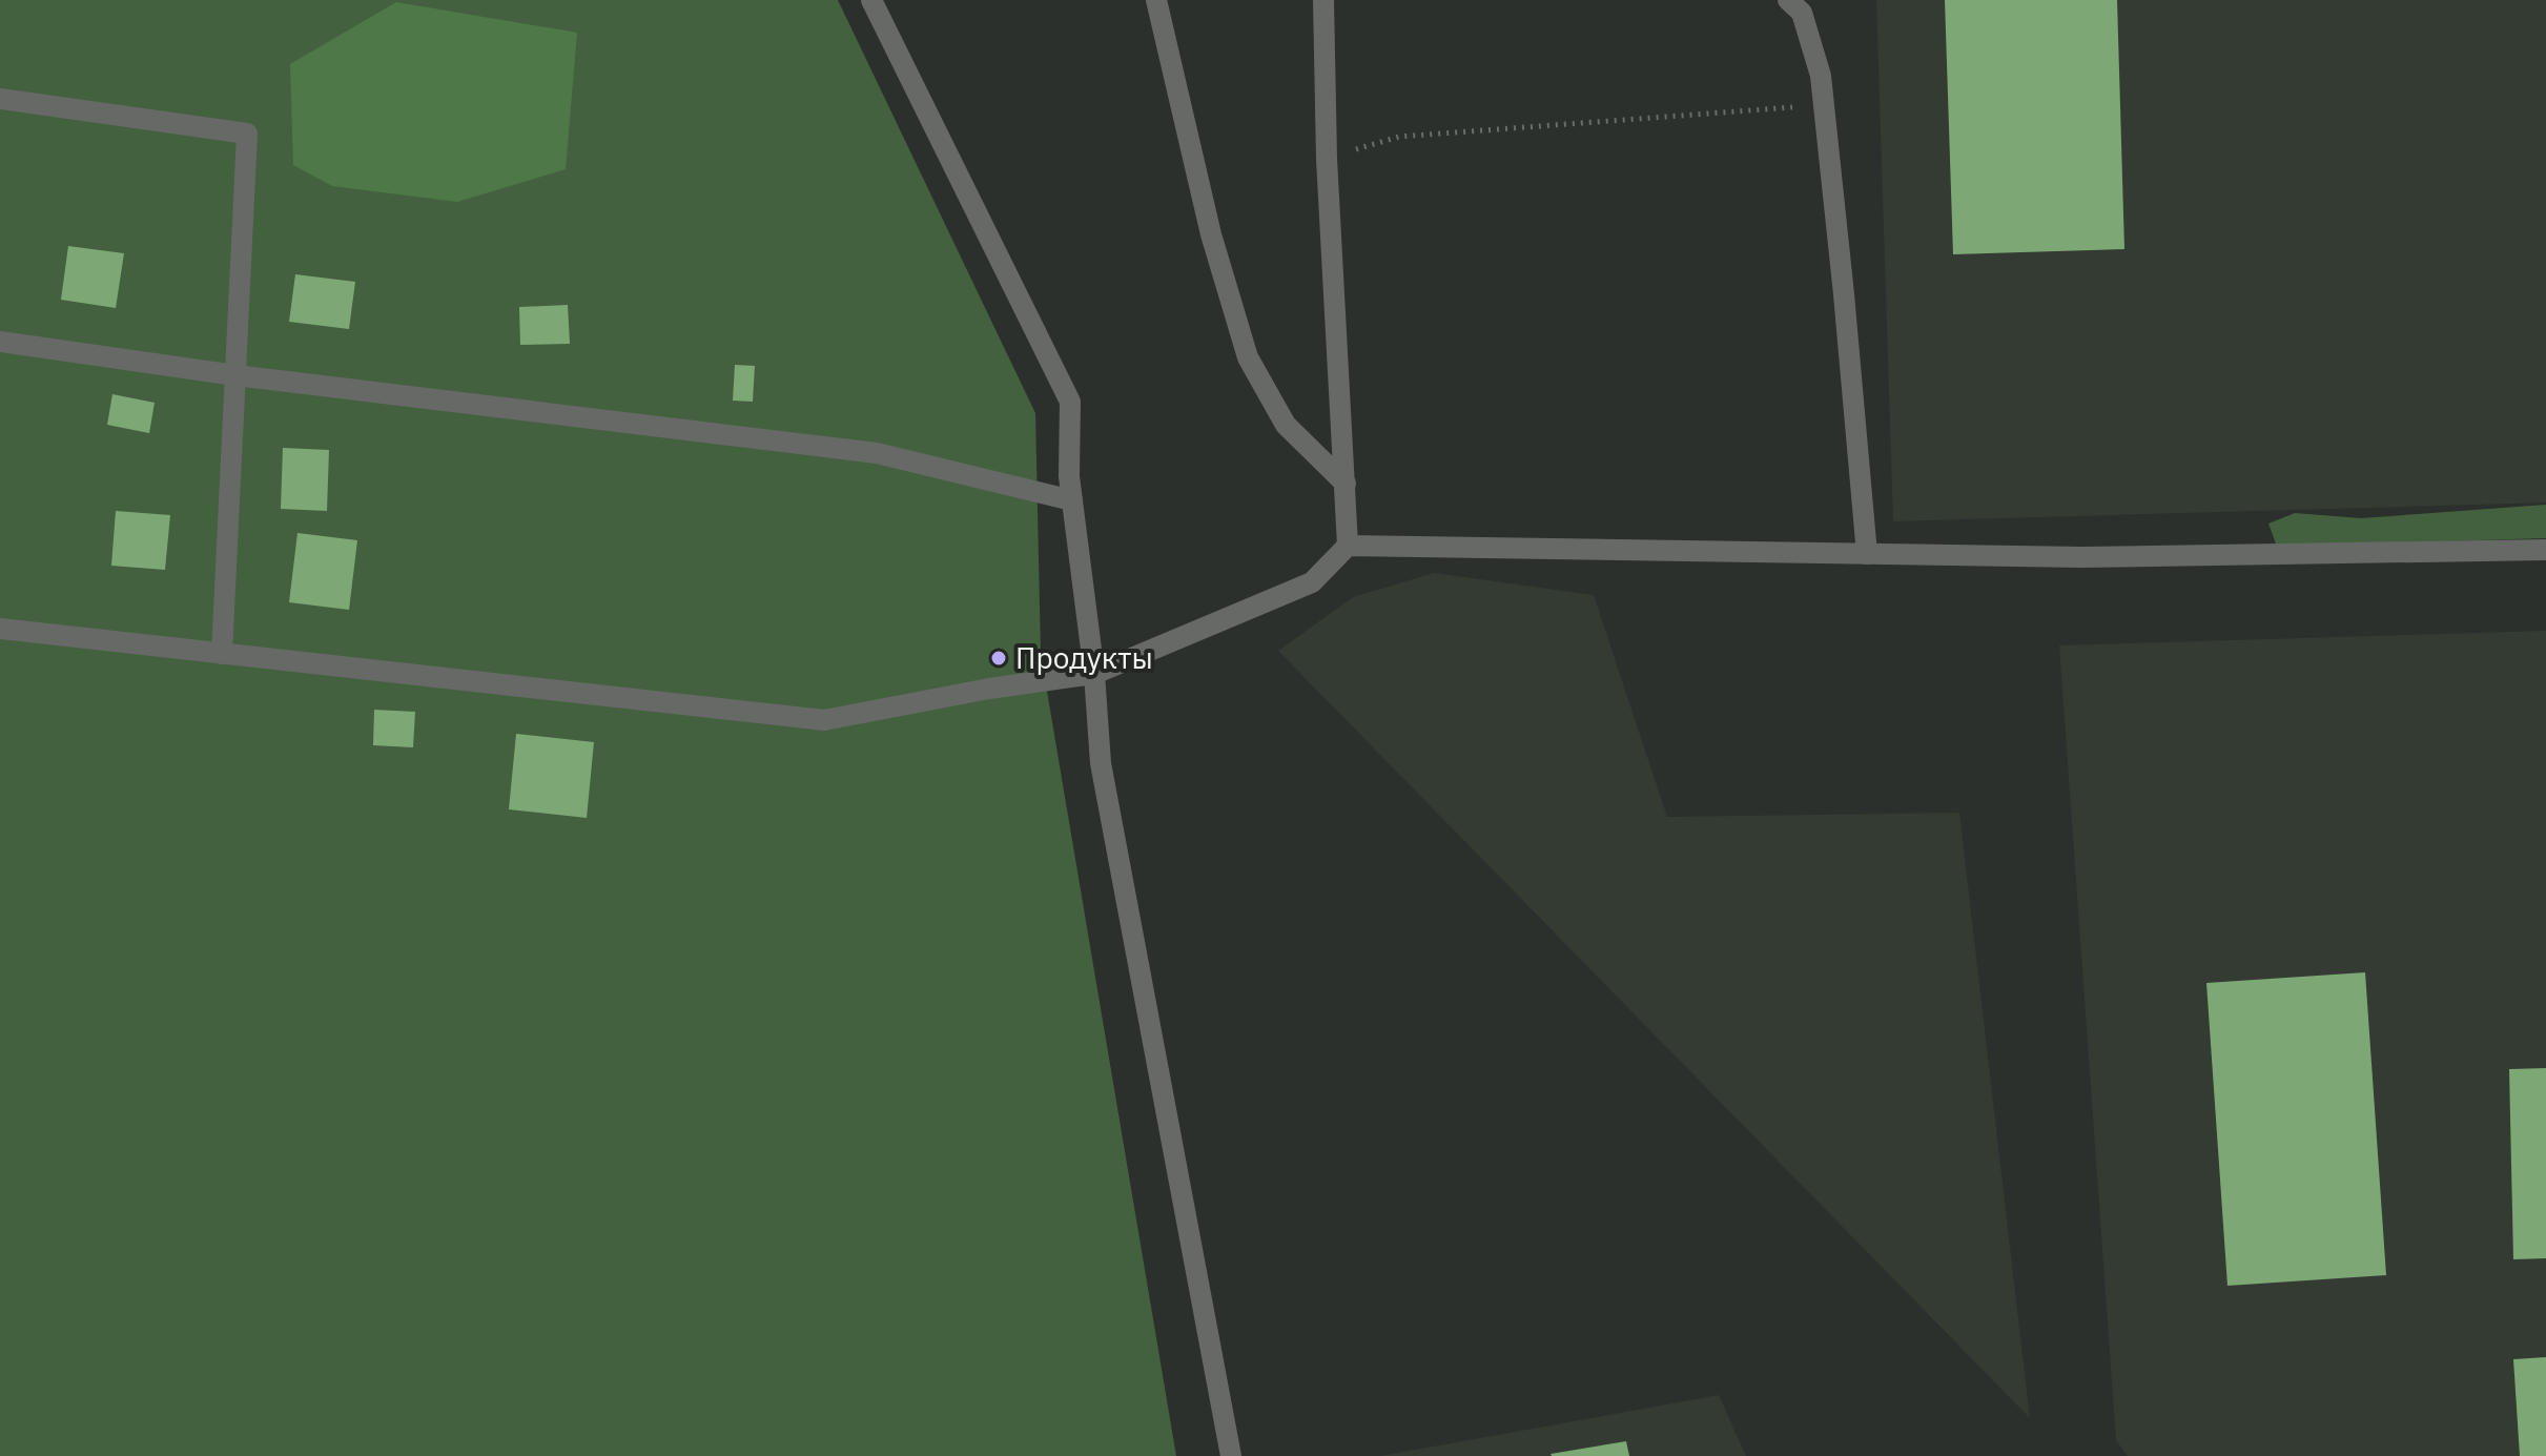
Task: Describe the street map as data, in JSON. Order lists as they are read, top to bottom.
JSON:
{
  "places": ["Продукты"]
}
